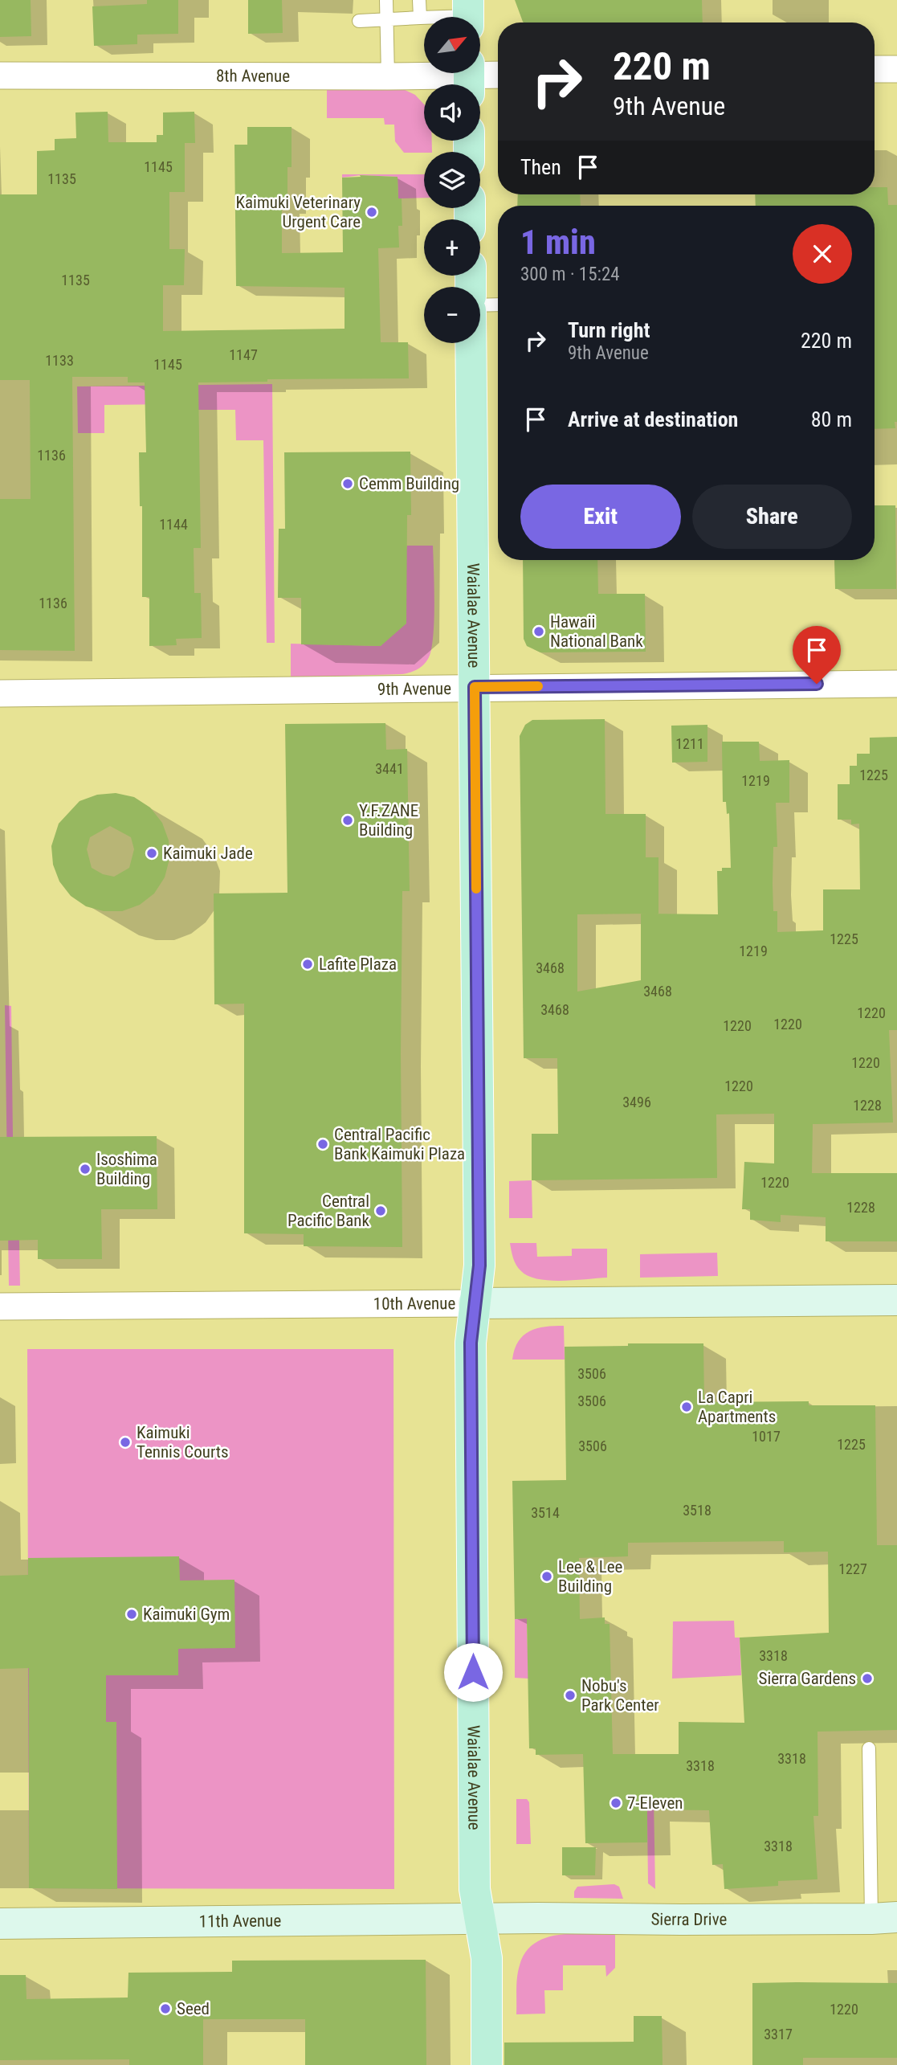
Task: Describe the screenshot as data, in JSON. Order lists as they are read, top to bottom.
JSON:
{
  "streets": {
    "main road": ["Waialae Avenue"],
    "street": [
      "8th Avenue",
      "9th Avenue",
      "10th Avenue",
      "Sierra Drive",
      "11th Avenue"
    ]
  },
  "crossings": [
    ["Waialae Avenue", "9th Avenue"],
    ["Waialae Avenue", "10th Avenue"],
    ["Waialae Avenue", "Sierra Drive"],
    ["Waialae Avenue", "11th Avenue"],
    ["Sierra Drive", "11th Avenue"]
  ],
  "places": [
    "Kaimuki Veterinary Urgent Care",
    "Cemm Building",
    "Hawaii National Bank",
    "Y.F.ZANE Building",
    "Kaimuki Jade",
    "Lafite Plaza",
    "Central Pacific Bank Kaimuki Plaza",
    "Isoshima Building",
    "Central Pacific Bank",
    "La Capri Apartments",
    "Kaimuki Tennis Courts",
    "Lee & Lee Building",
    "Kaimuki Gym",
    "Sierra Gardens",
    "Nobu's Park Center",
    "7-Eleven",
    "Seed"
  ],
  "house_numbers": [
    "1145",
    "1135",
    "1135",
    "1147",
    "1133",
    "1145",
    "1136",
    "1144",
    "1136",
    "1211",
    "3441",
    "1225",
    "1219",
    "1225",
    "1219",
    "3468",
    "3468",
    "3468",
    "1220",
    "1220",
    "1220",
    "1220",
    "1220",
    "3496",
    "1228",
    "1220",
    "1228",
    "3506",
    "3506",
    "1017",
    "1225",
    "3506",
    "3518",
    "3514",
    "1227",
    "3318",
    "3318",
    "3318",
    "3318",
    "1220",
    "3317"
  ],
  "north": "top right",
  "page": {
    "map_buttons": ["+", "−"],
    "turn": ["220 m", "9th Avenue"],
    "then": "Then",
    "heading": ["1 min", "300 m · 15:24"],
    "list": [
      {
        "name": "Turn right",
        "note": "9th Avenue",
        "value": "220 m"
      },
      {
        "name": "Arrive at destination",
        "value": "80 m"
      }
    ],
    "buttons": ["Exit", "Share"]
  }
}
